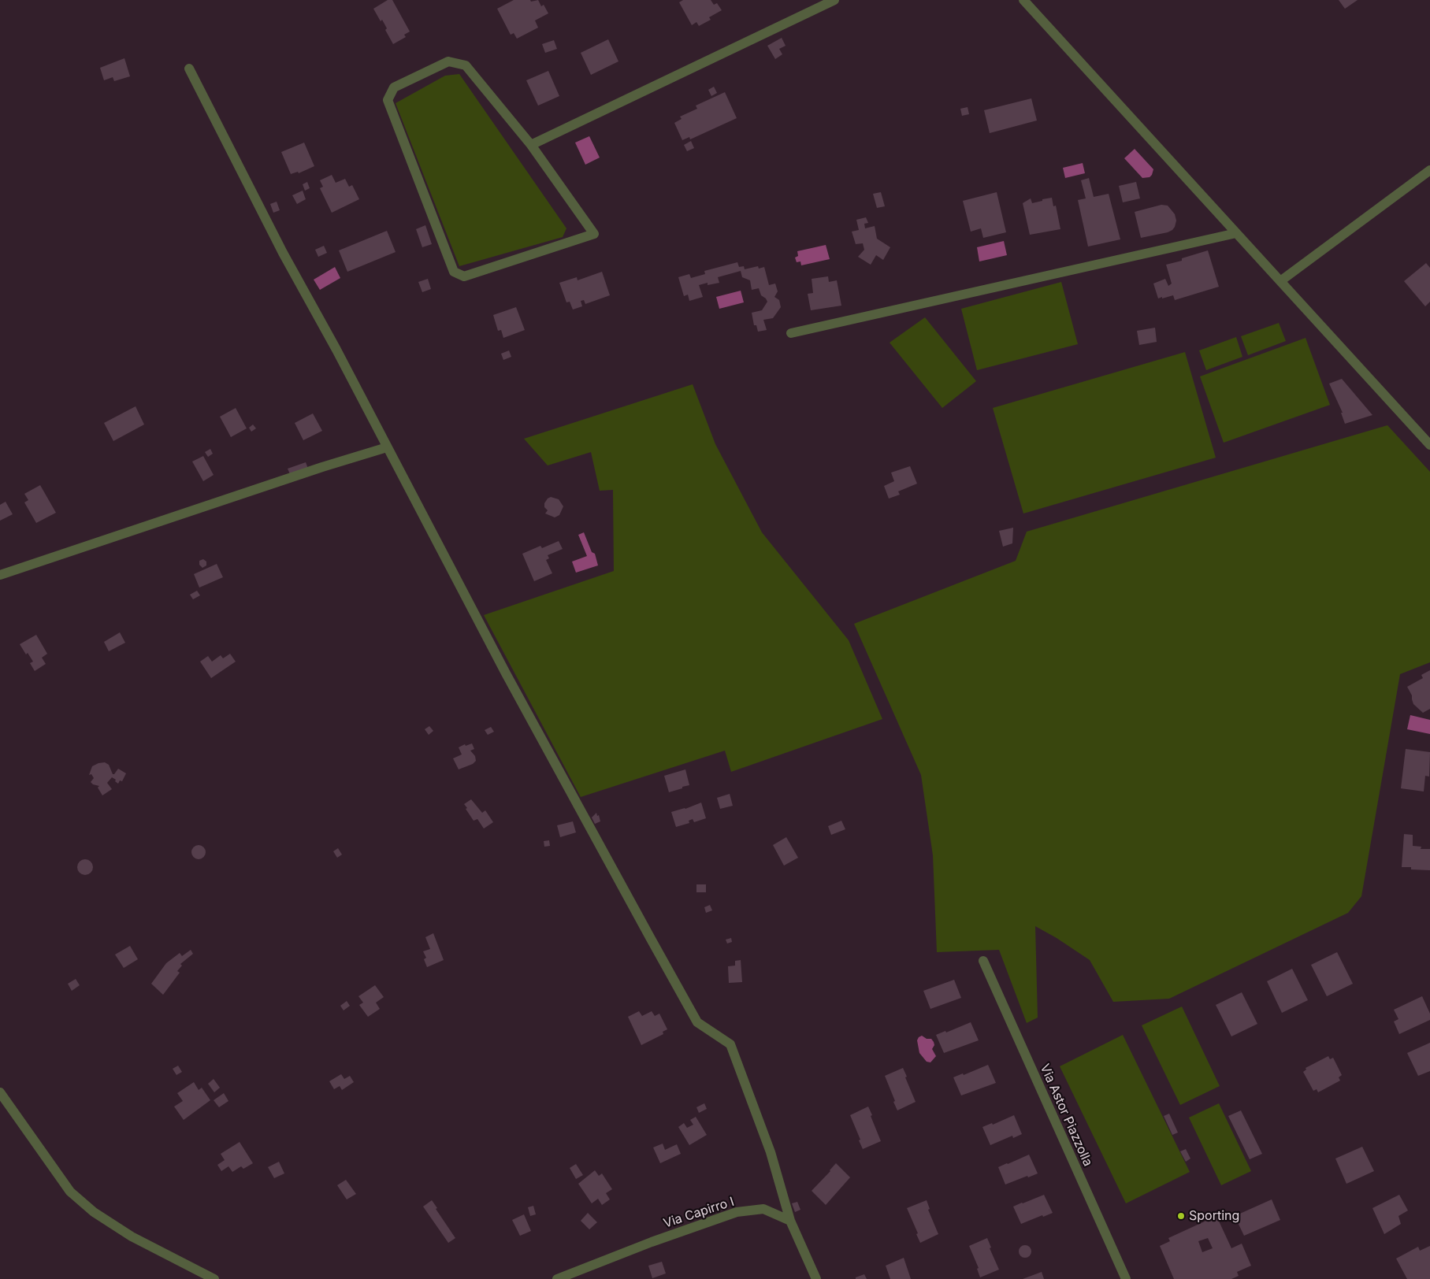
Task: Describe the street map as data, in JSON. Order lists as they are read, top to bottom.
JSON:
{
  "streets": {
    "street": ["Via Astor Piazzolla", "Via Capirro I"]
  },
  "places": ["Sporting"]
}
